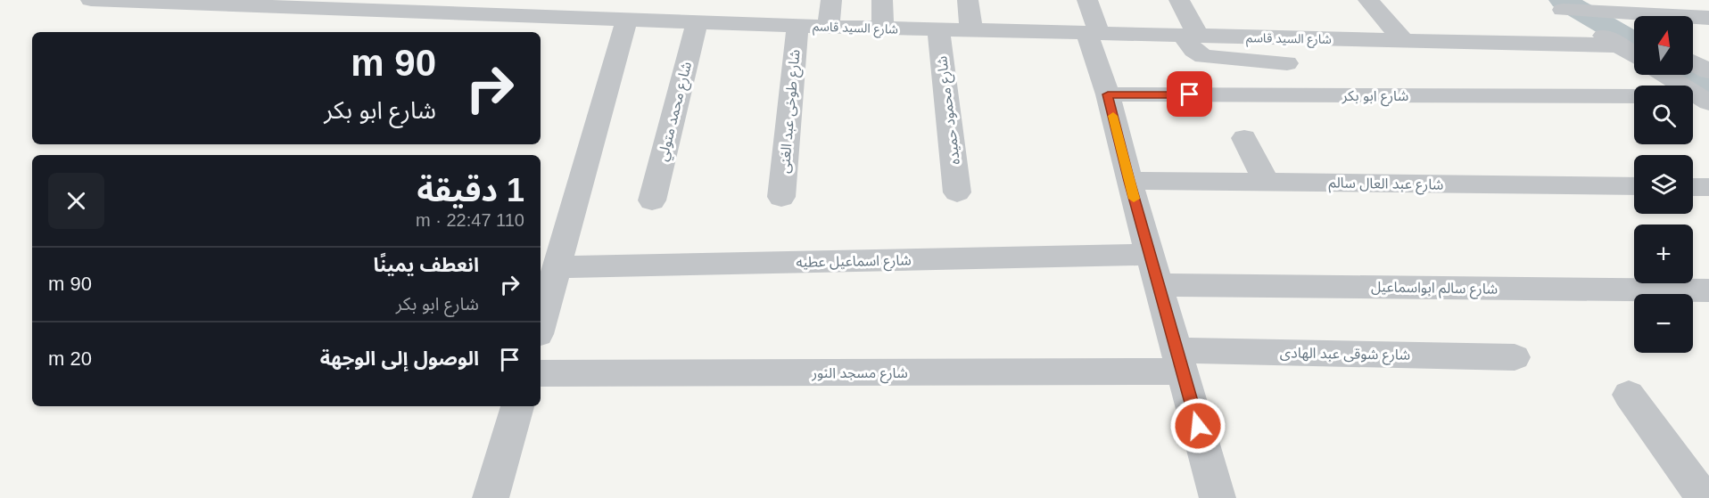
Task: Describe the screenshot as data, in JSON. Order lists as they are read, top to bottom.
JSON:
{
  "streets": {
    "street": [
      "شارع السيد قاسم",
      "شارع ابو بكر",
      "شارع محمود حميده",
      "شارع محمد متولي",
      "شارع طوخى عبد الغنى",
      "شارع عبد العال سالم",
      "شارع اسماعيل عطيه",
      "شارع سالم ابواسماعيل",
      "شارع شوقى عبد الهادى",
      "شارع مسجد النور"
    ]
  },
  "crossings": [
    ["شارع السيد قاسم", "شارع محمود حميده"],
    ["شارع السيد قاسم", "شارع محمد متولي"],
    ["شارع السيد قاسم", "شارع طوخى عبد الغنى"],
    ["شارع شوقى عبد الهادى", "شارع مسجد النور"]
  ],
  "north": "top",
  "page": {
    "map_buttons": ["+", "−"],
    "turn": ["90 m", "شارع ابو بكر"],
    "heading": ["1 دقيقة", "110 m · 22:47"],
    "list": [
      {
        "name": "انعطف يمينًا",
        "note": "شارع ابو بكر",
        "value": "90 m"
      },
      {
        "name": "الوصول إلى الوجهة",
        "value": "20 m"
      }
    ]
  }
}
